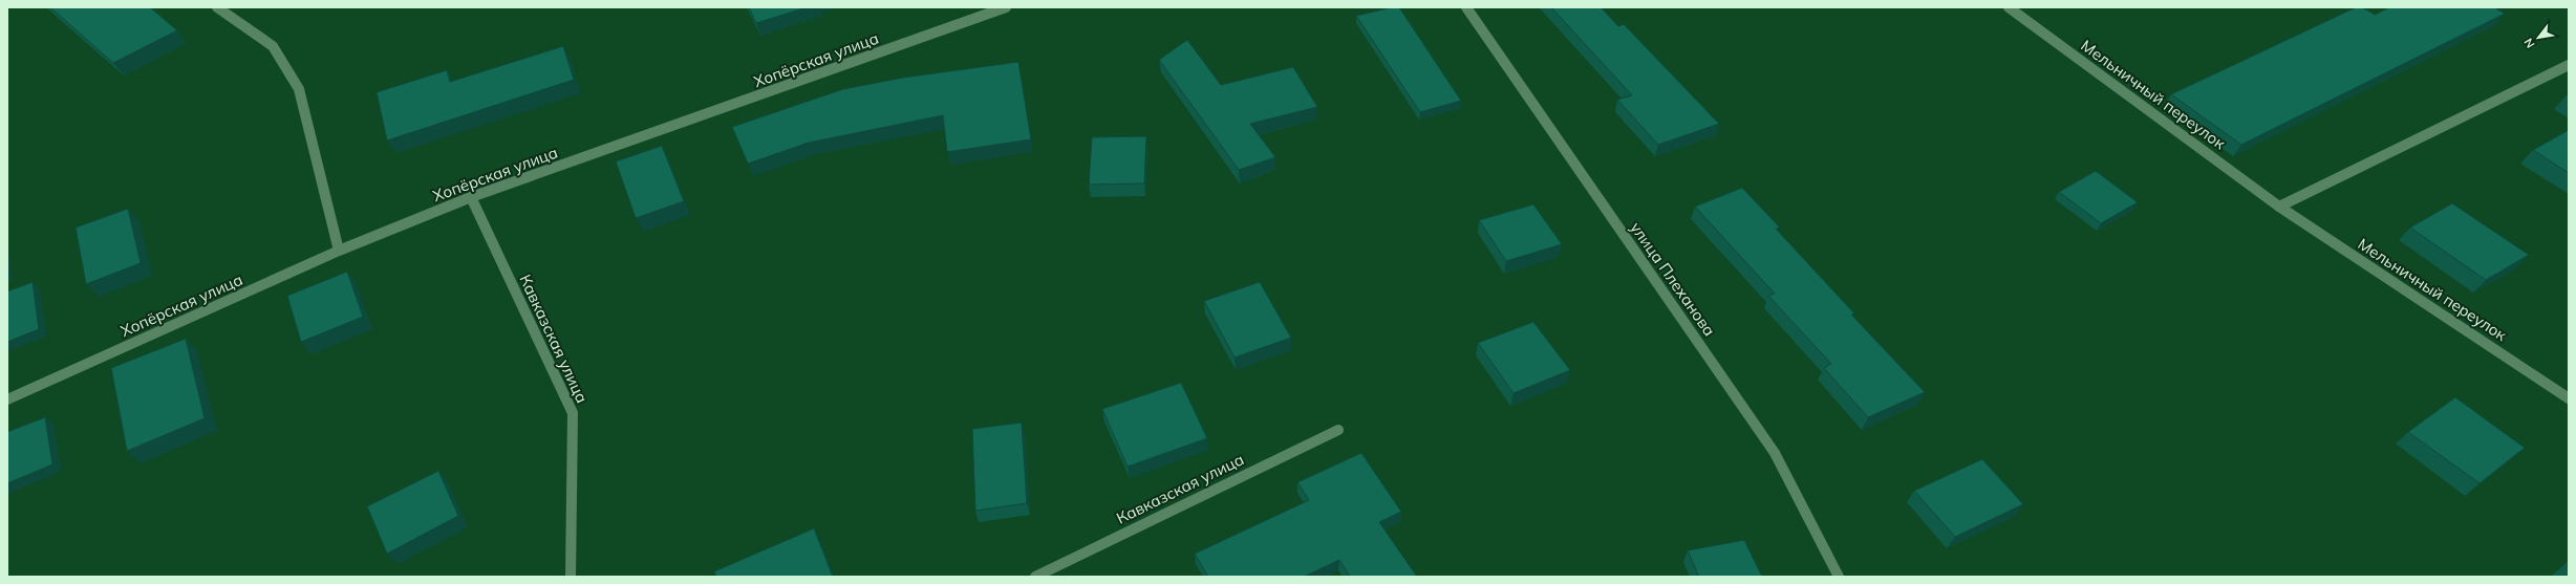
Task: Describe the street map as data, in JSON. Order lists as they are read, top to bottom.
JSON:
{
  "streets": {
    "street": [
      "Хопёрская улица",
      "Мельничный переулок",
      "улица Плеханова",
      "Кавказская улица"
    ]
  },
  "crossings": [
    ["Хопёрская улица", "Кавказская улица"]
  ],
  "north": "bottom left"
}
